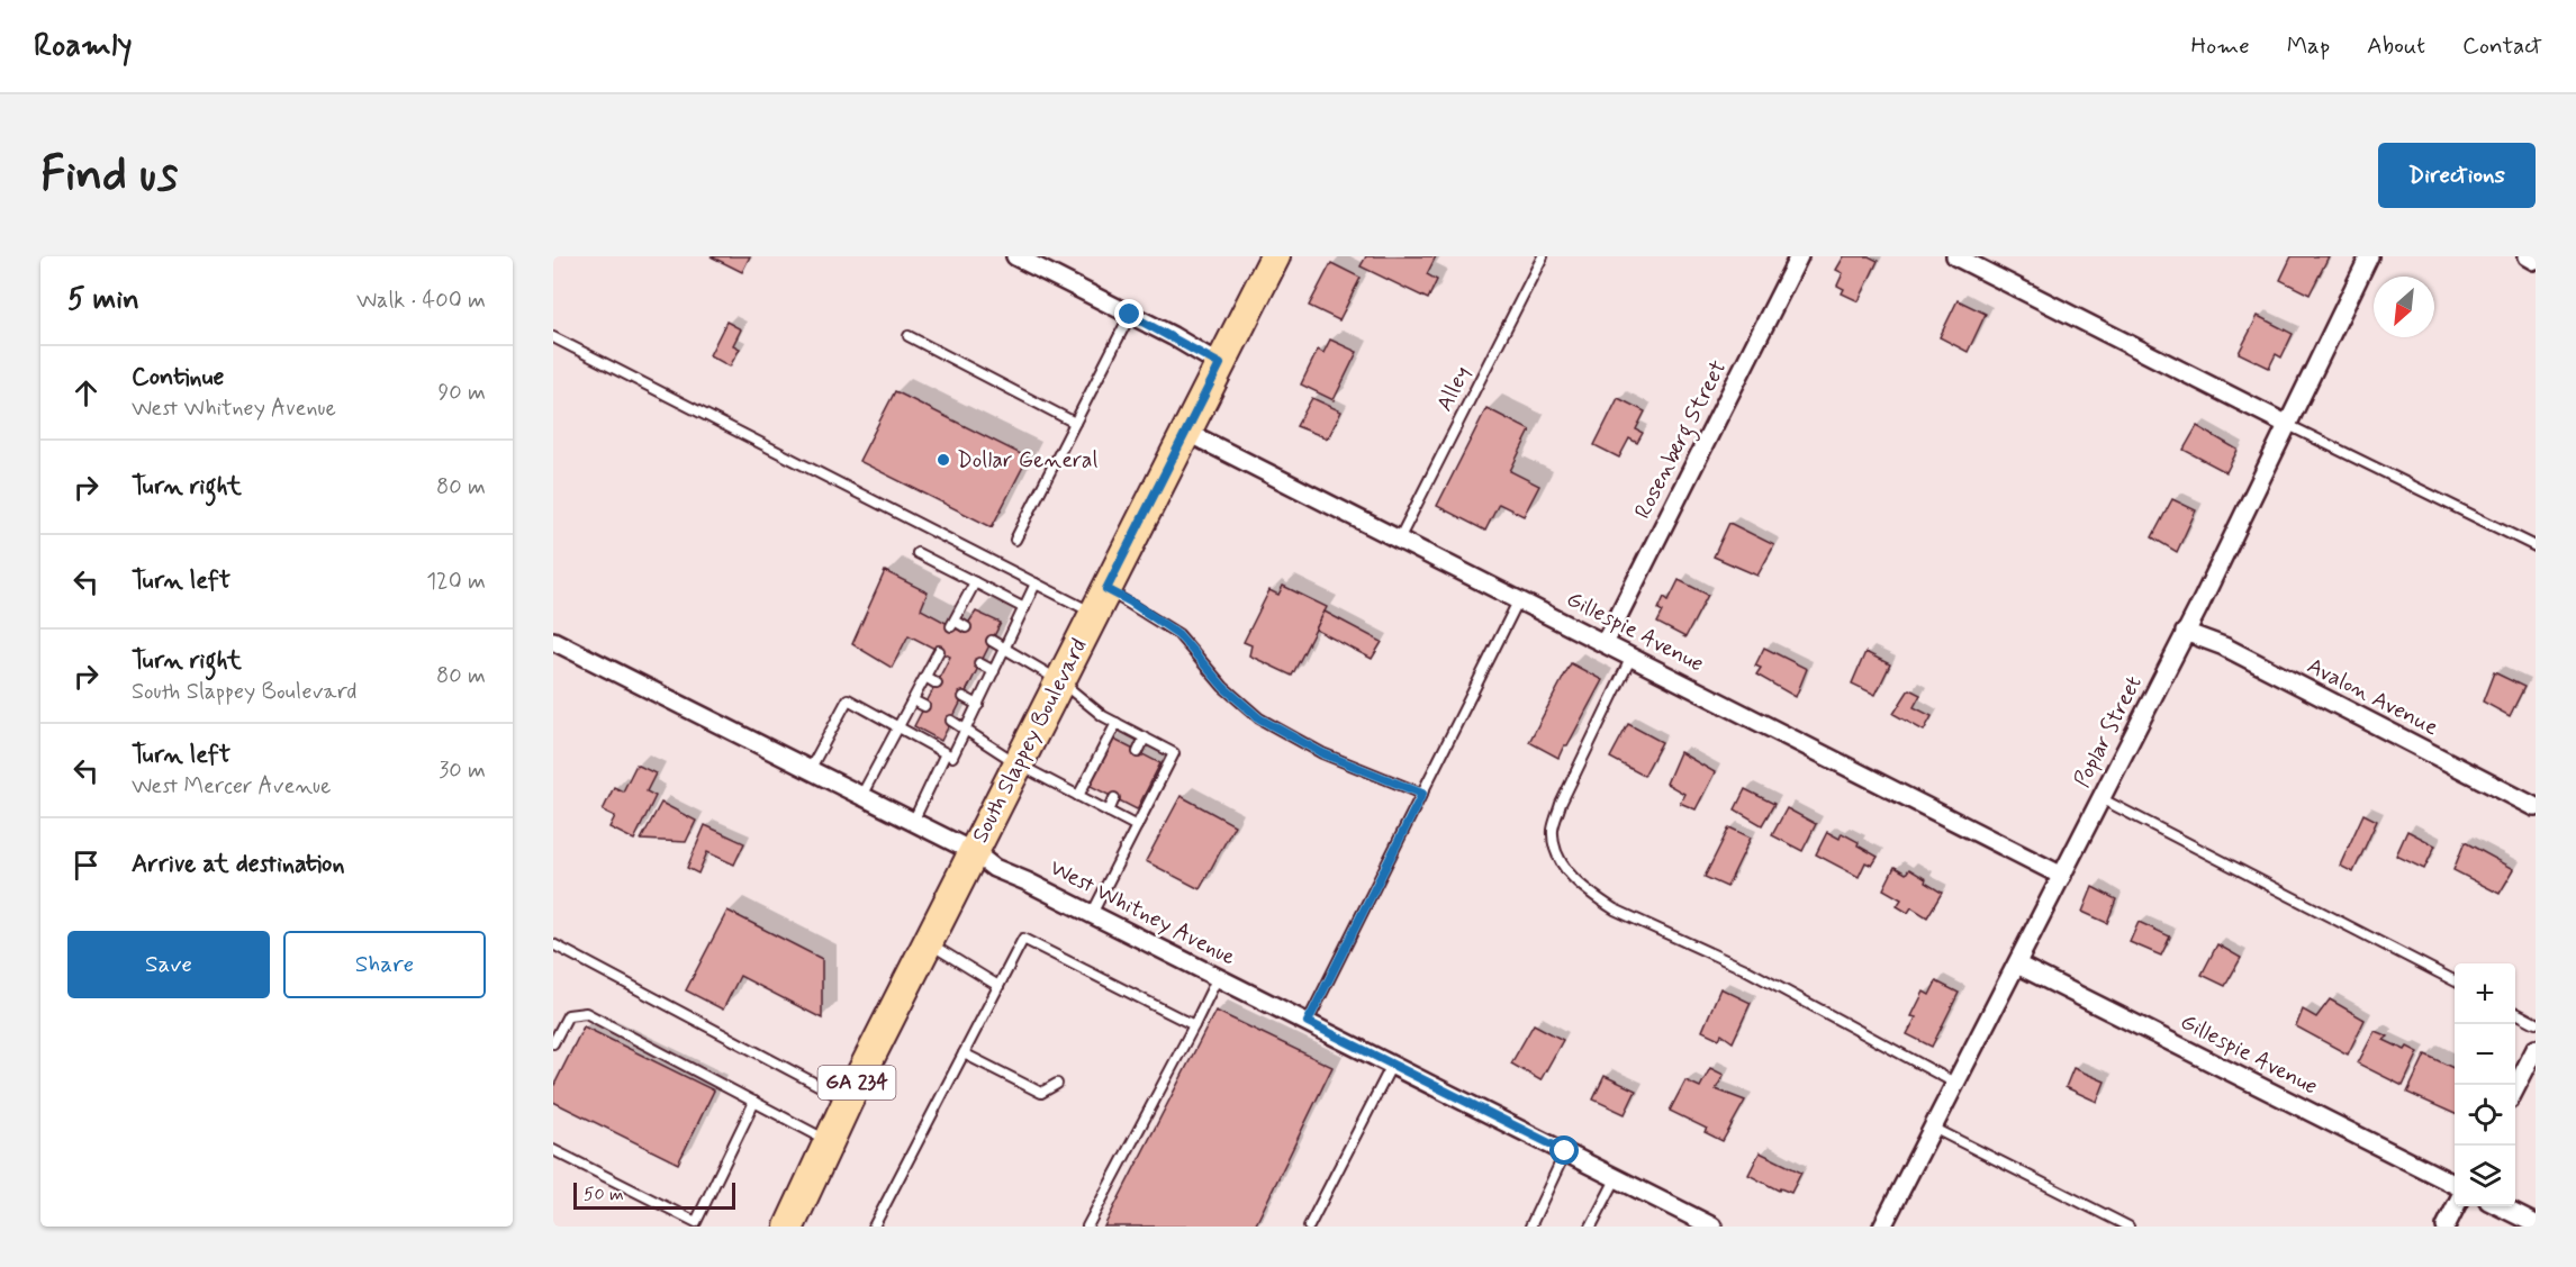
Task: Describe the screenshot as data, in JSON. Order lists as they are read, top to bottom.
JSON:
{
  "streets": {
    "main road": ["South Slappey Boulevard", "GA 234"],
    "street": [
      "Rosenberg Street",
      "Gillespie Avenue",
      "Avalon Avenue",
      "Poplar Street",
      "West Whitney Avenue"
    ],
    "lane": ["Alley"]
  },
  "crossings": [
    ["Alley", "Gillespie Avenue"],
    ["Rosenberg Street", "Gillespie Avenue"],
    ["Gillespie Avenue", "Poplar Street"],
    ["Gillespie Avenue", "South Slappey Boulevard"],
    ["Avalon Avenue", "Poplar Street"],
    ["South Slappey Boulevard", "West Whitney Avenue"]
  ],
  "places": ["Dollar General"],
  "scale_bar": "50 m",
  "north": "bottom left",
  "page": {
    "header": "Roamly",
    "nav": [
      "Home",
      "Map",
      "About",
      "Contact"
    ],
    "buttons": [
      "Directions",
      ["Save", "Share"]
    ],
    "title": "Find us",
    "heading": ["5 min", "Walk · 400 m"],
    "list": [
      ["Continue", "West Whitney Avenue", "90 m"],
      ["Turn right", "80 m"],
      ["Turn left", "120 m"],
      ["Turn right", "South Slappey Boulevard", "80 m"],
      ["Turn left", "West Mercer Avenue", "30 m"],
      "Arrive at destination"
    ],
    "map_buttons": ["+", "−"],
    "scale": "50 m"
  }
}
